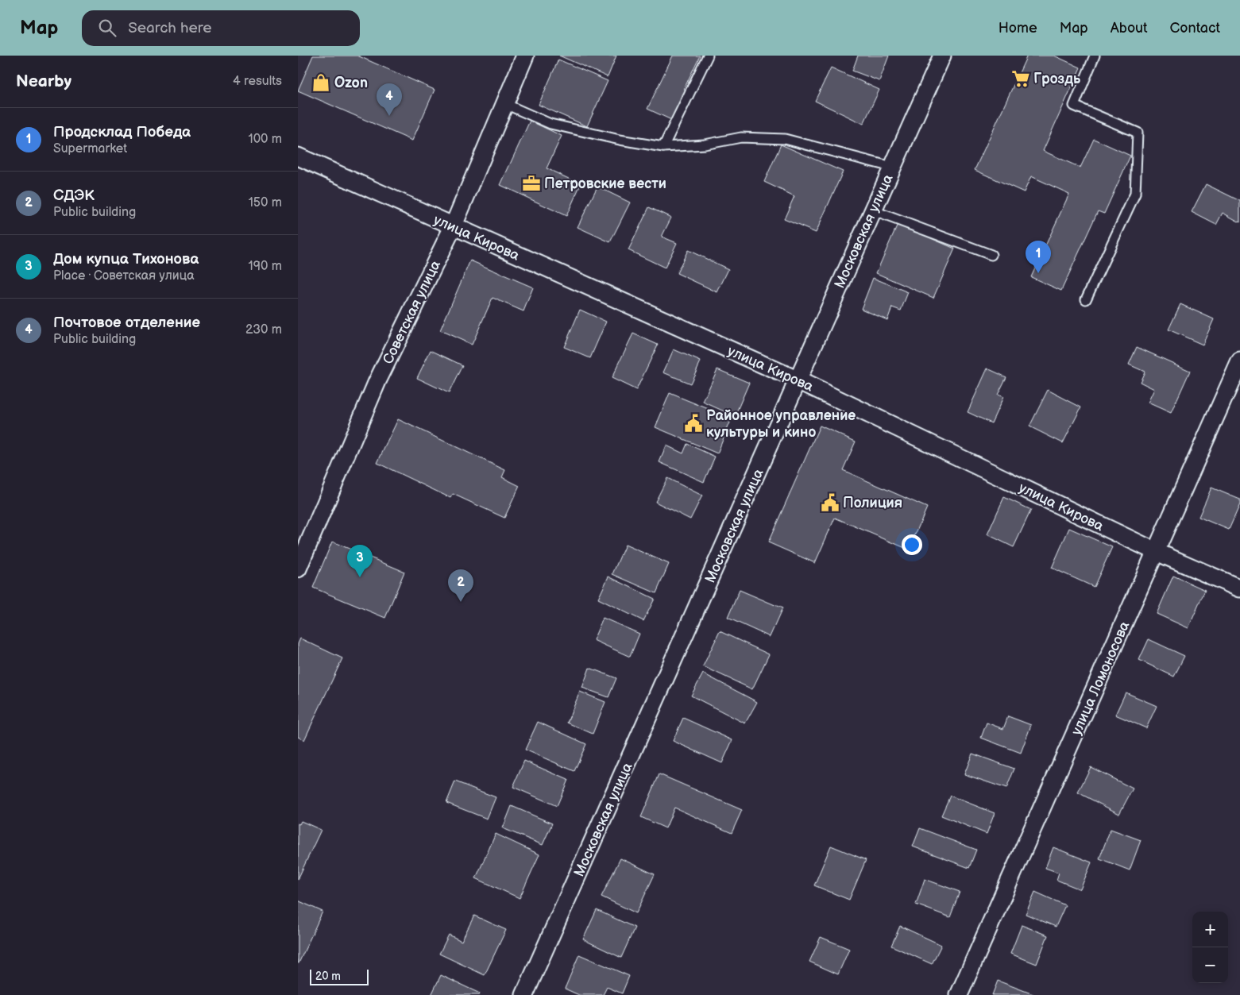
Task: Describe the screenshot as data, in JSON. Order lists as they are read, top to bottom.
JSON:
{
  "streets": {
    "street": [
      "Московская улица",
      "улица Кирова",
      "Советская улица",
      "улица Ломоносова"
    ]
  },
  "crossings": [
    ["Московская улица", "улица Кирова"],
    ["улица Кирова", "Советская улица"],
    ["улица Кирова", "улица Ломоносова"]
  ],
  "places": {
    "supermarket": ["Гроздь"],
    "shop": ["Ozon"],
    "office": ["Петровские вести"],
    "public building": ["Районное управление культуры и кино", "Полиция"]
  },
  "scale_bar": "20 m",
  "page": {
    "header": "Map",
    "search": "Search here",
    "nav": [
      "Home",
      "Map",
      "About",
      "Contact"
    ],
    "heading": ["Nearby", "4 results"],
    "pins": [
      "4",
      "1",
      "3",
      "2"
    ],
    "list": [
      {
        "mark": "1",
        "name": "Продсклад Победа",
        "note": "Supermarket",
        "value": "100 m"
      },
      {
        "mark": "2",
        "name": "СДЭК",
        "note": "Public building",
        "value": "150 m"
      },
      {
        "mark": "3",
        "name": "Дом купца Тихонова",
        "note": "Place · Советская улица",
        "value": "190 m"
      },
      {
        "mark": "4",
        "name": "Почтовое отделение",
        "note": "Public building",
        "value": "230 m"
      }
    ],
    "map_buttons": ["+", "−"],
    "scale": "20 m"
  }
}
